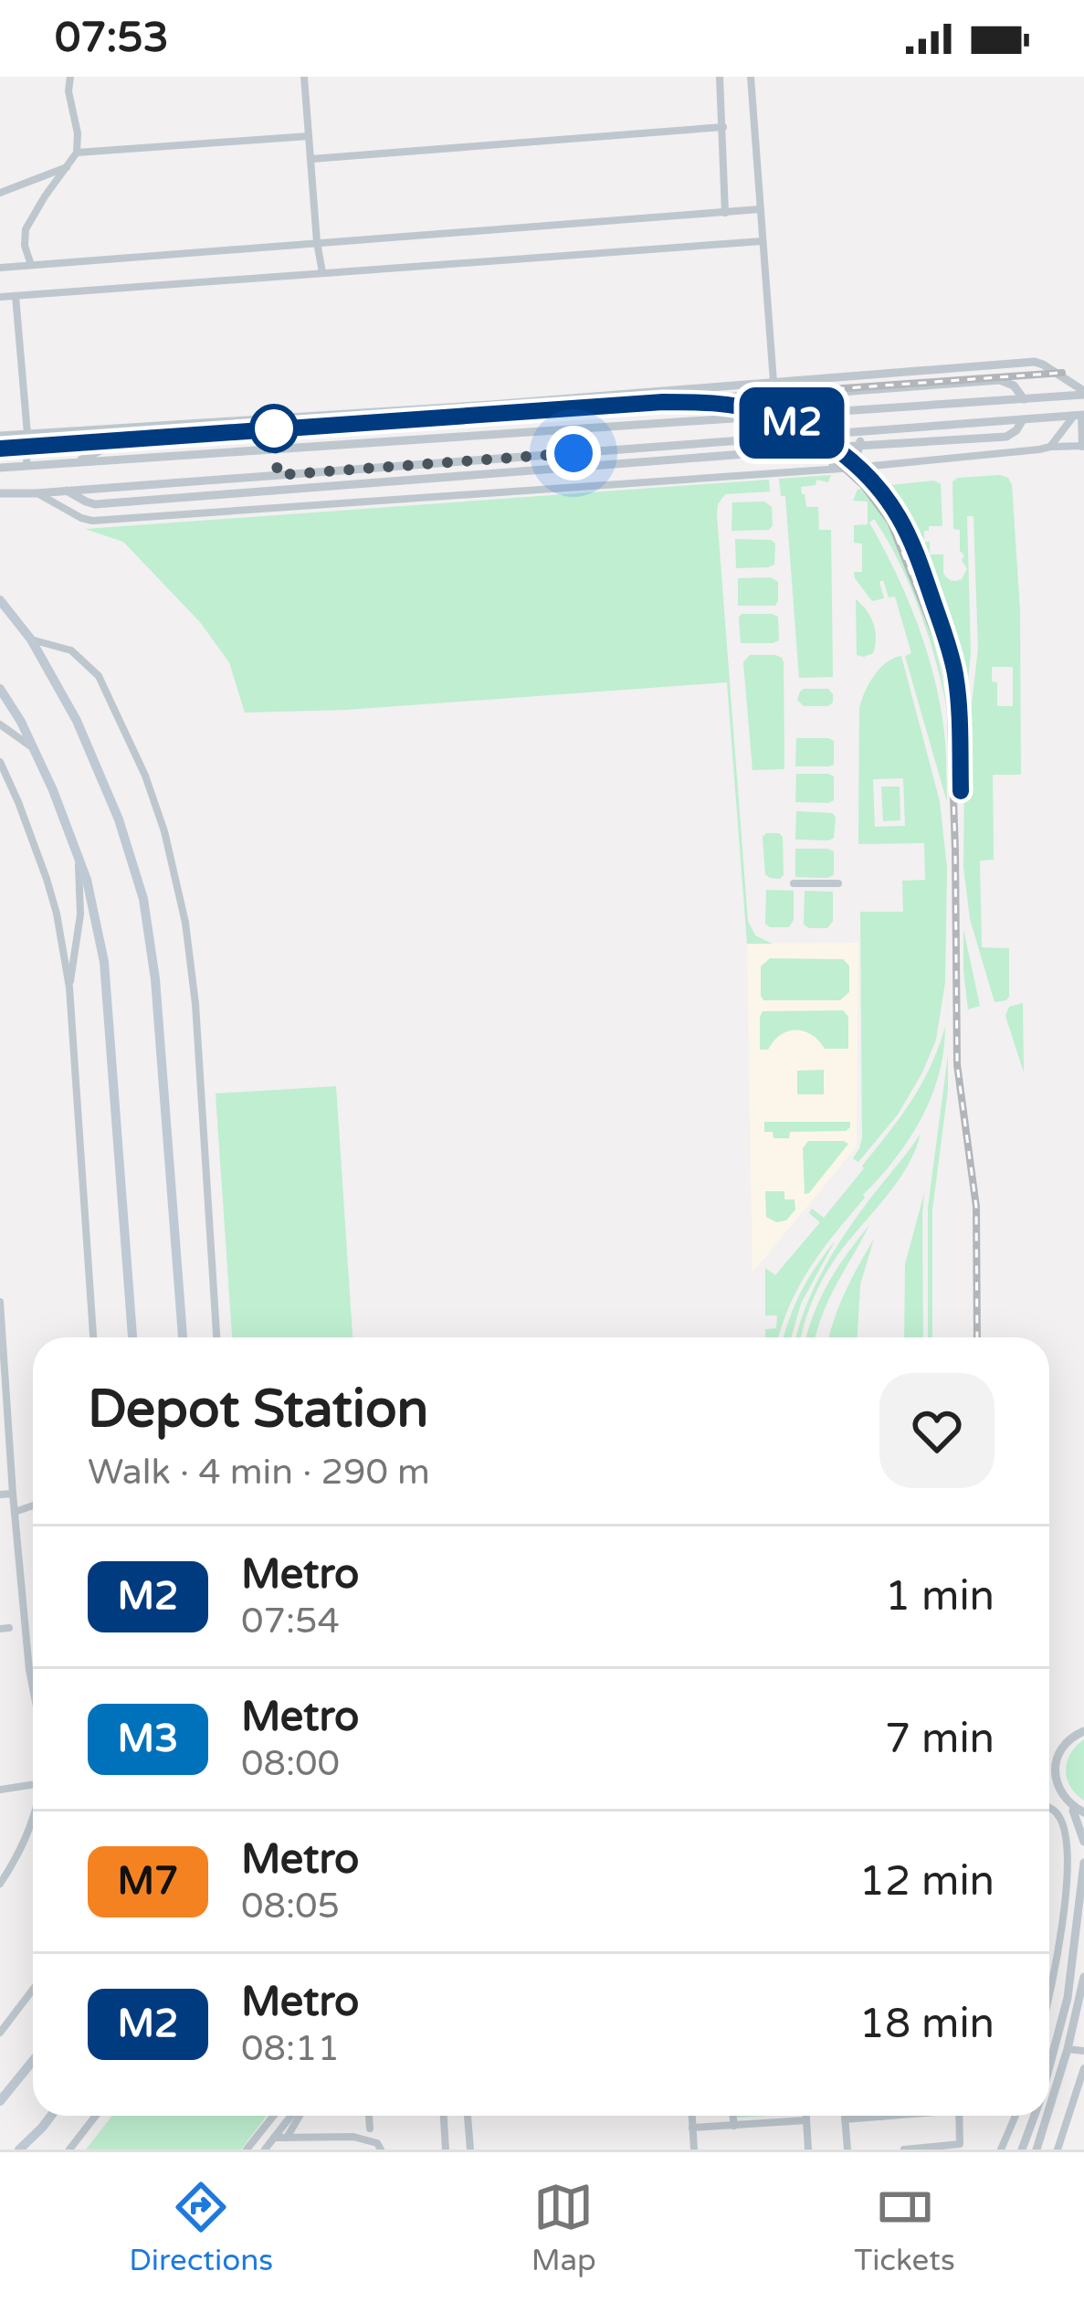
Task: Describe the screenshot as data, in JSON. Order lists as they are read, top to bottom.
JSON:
{
  "lines": ["metro line M2"],
  "page": {
    "status": "07:53",
    "on_map": "M2",
    "heading": ["Depot Station", "Walk · 4 min · 290 m"],
    "list": [
      {
        "mark": "M2",
        "name": "Metro",
        "note": "07:54",
        "value": "1 min"
      },
      {
        "mark": "M3",
        "name": "Metro",
        "note": "08:00",
        "value": "7 min"
      },
      {
        "mark": "M7",
        "name": "Metro",
        "note": "08:05",
        "value": "12 min"
      },
      {
        "mark": "M2",
        "name": "Metro",
        "note": "08:11",
        "value": "18 min"
      }
    ],
    "tabs": ["Directions", "Map", "Tickets"]
  }
}
